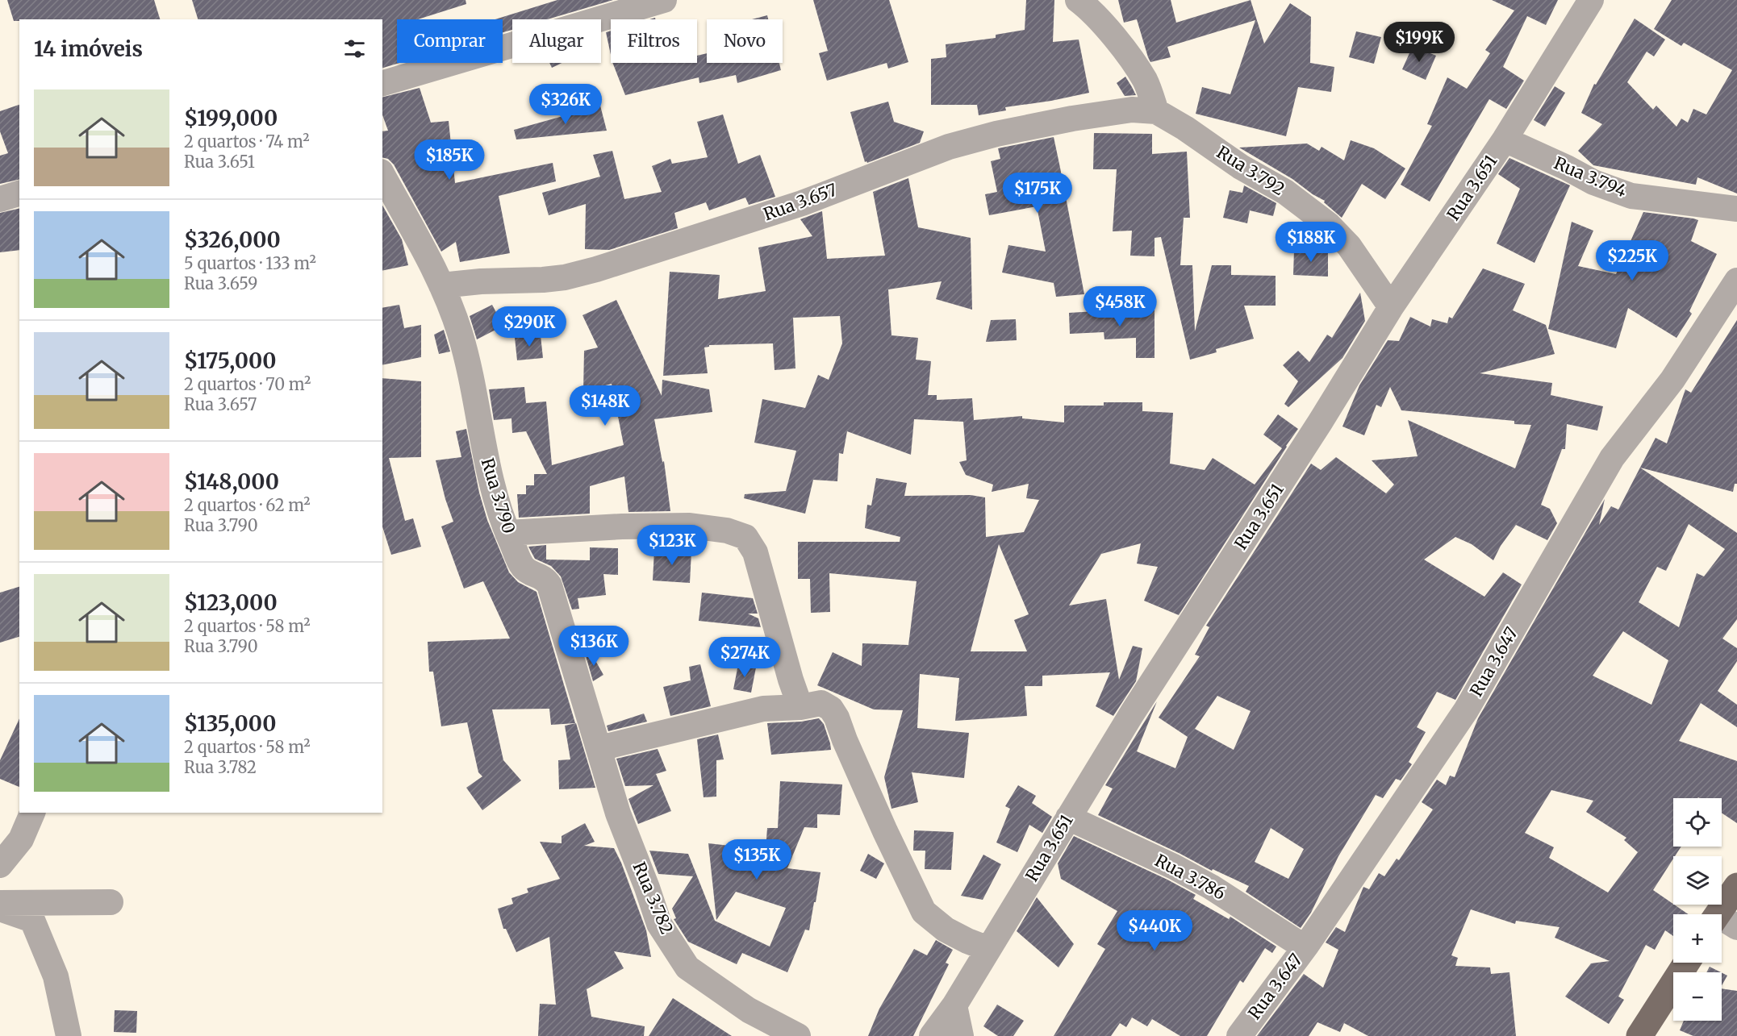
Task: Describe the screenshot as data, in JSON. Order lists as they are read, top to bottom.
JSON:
{
  "streets": {
    "street": [
      "Rua 3.792",
      "Rua 3.794",
      "Rua 3.651",
      "Rua 3.657",
      "Rua 3.790",
      "Rua 3.647",
      "Rua 3.786",
      "Rua 3.782"
    ]
  },
  "crossings": [
    ["Rua 3.792", "Rua 3.651"],
    ["Rua 3.792", "Rua 3.657"],
    ["Rua 3.794", "Rua 3.651"],
    ["Rua 3.651", "Rua 3.786"],
    ["Rua 3.657", "Rua 3.790"],
    ["Rua 3.790", "Rua 3.782"],
    ["Rua 3.647", "Rua 3.786"]
  ],
  "page": {
    "chip": [
      "Comprar",
      "Alugar",
      "Filtros",
      "Novo"
    ],
    "heading": "14 imóveis",
    "price": [
      "$199K",
      "$326K",
      "$185K",
      "$175K",
      "$188K",
      "$225K",
      "$458K",
      "$290K",
      "$148K",
      "$123K",
      "$136K",
      "$274K",
      "$135K",
      "$440K"
    ],
    "list": [
      {
        "name": "$199,000",
        "note": "2 quartos · 74 m² · Rua 3.651"
      },
      {
        "name": "$326,000",
        "note": "5 quartos · 133 m² · Rua 3.659"
      },
      {
        "name": "$175,000",
        "note": "2 quartos · 70 m² · Rua 3.657"
      },
      {
        "name": "$148,000",
        "note": "2 quartos · 62 m² · Rua 3.790"
      },
      {
        "name": "$123,000",
        "note": "2 quartos · 58 m² · Rua 3.790"
      },
      {
        "name": "$135,000",
        "note": "2 quartos · 58 m² · Rua 3.782"
      }
    ],
    "map_buttons": ["+", "−"]
  }
}
